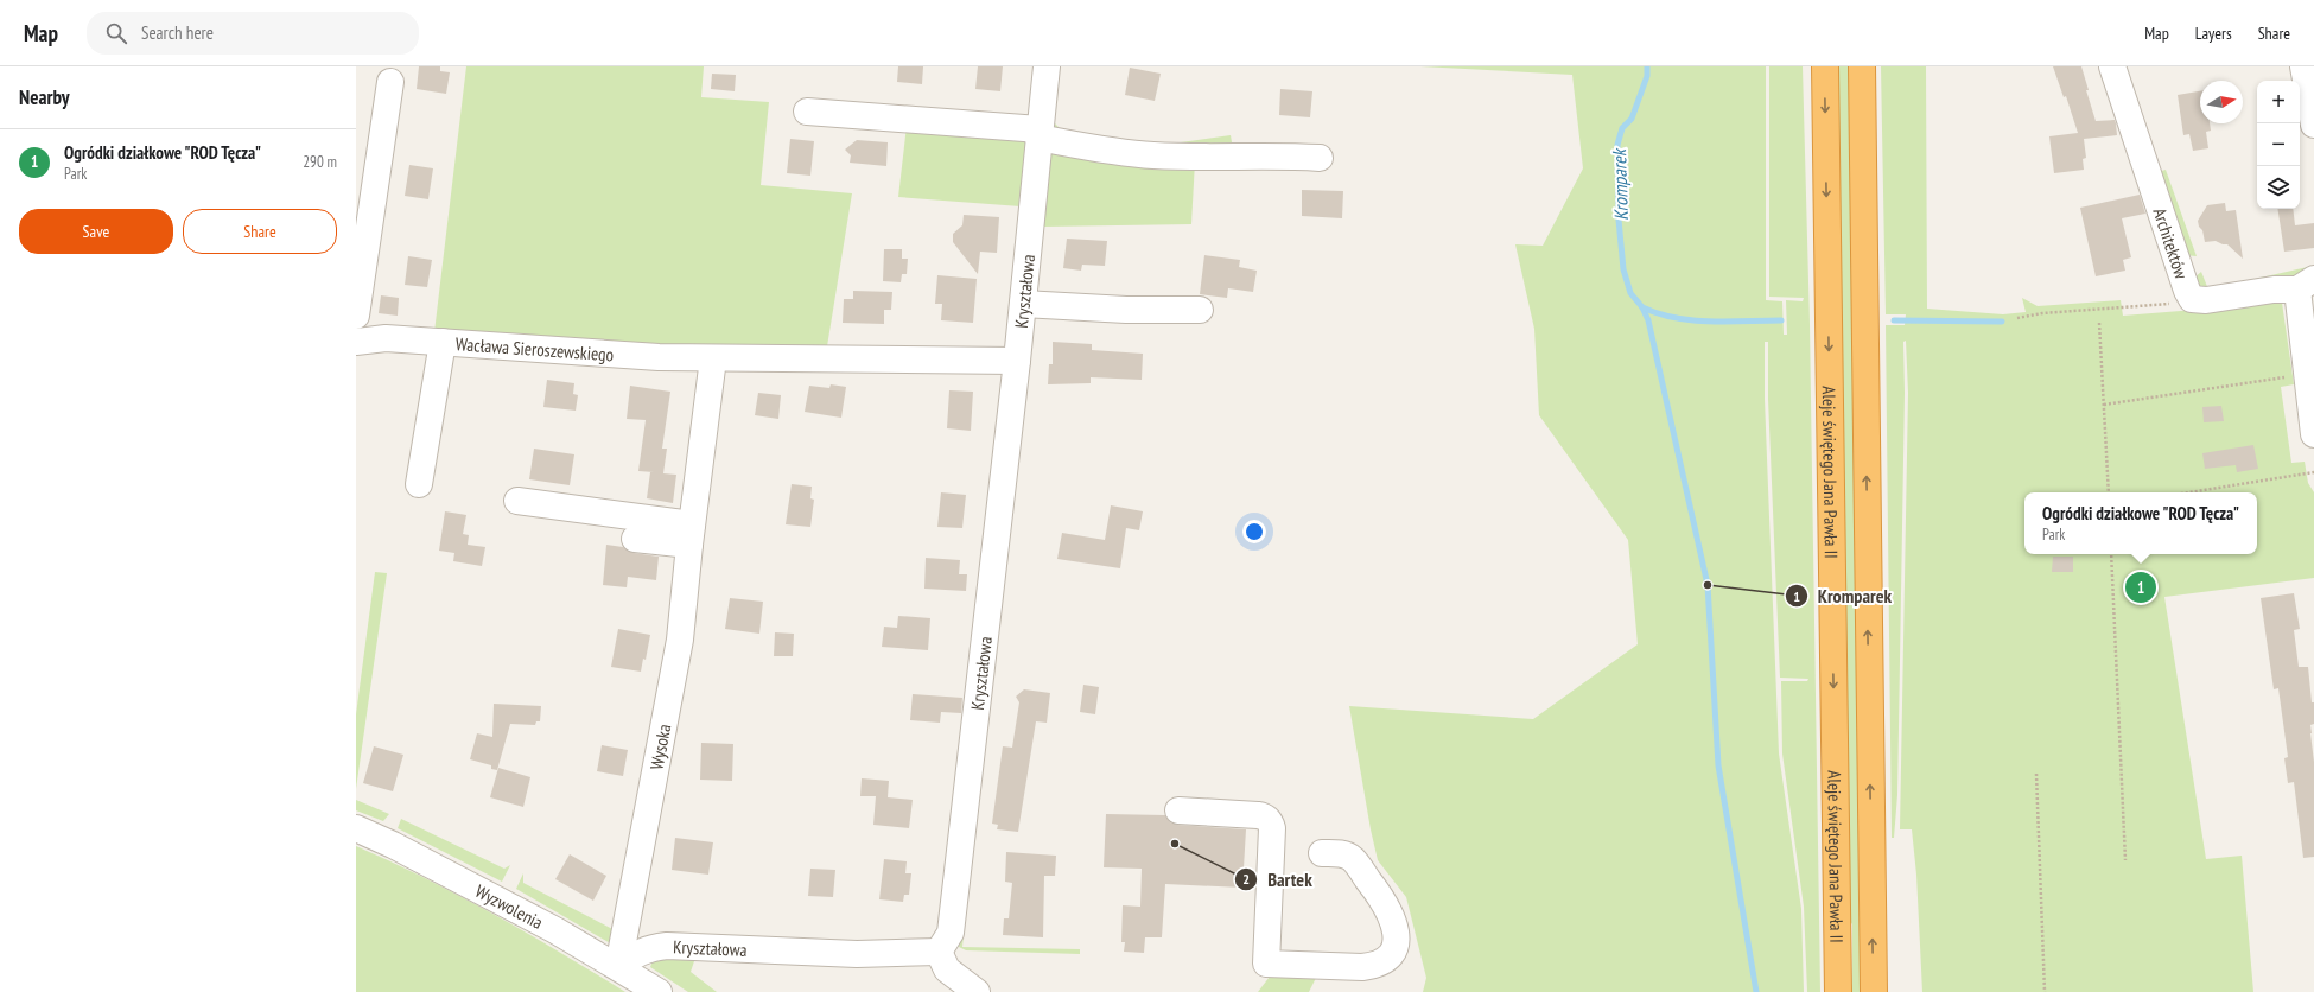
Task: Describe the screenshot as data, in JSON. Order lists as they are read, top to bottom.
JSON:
{
  "streets": {
    "highway": ["Aleje świętego Jana Pawła II"],
    "street": [
      "Architektów",
      "Kryształowa",
      "Wacława Sieroszewskiego",
      "Wysoka",
      "Wyzwolenia"
    ]
  },
  "crossings": [
    ["Kryształowa", "Wacława Sieroszewskiego"],
    ["Kryształowa", "Wysoka"],
    ["Kryształowa", "Wyzwolenia"],
    ["Wacława Sieroszewskiego", "Wysoka"],
    ["Wysoka", "Wyzwolenia"]
  ],
  "water": ["Kromparek"],
  "places": ["Kromparek", "Bartek"],
  "north": "right",
  "page": {
    "header": "Map",
    "search": "Search here",
    "nav": ["Map", "Layers", "Share"],
    "heading": "Nearby",
    "map_buttons": ["+", "−"],
    "list": [
      {
        "mark": "1",
        "name": "Ogródki działkowe \"ROD Tęcza\"",
        "note": "Park",
        "value": "290 m"
      }
    ],
    "buttons": ["Save", "Share"],
    "popup": ["Ogródki działkowe \"ROD Tęcza\"", "Park"],
    "pins": "1"
  }
}
